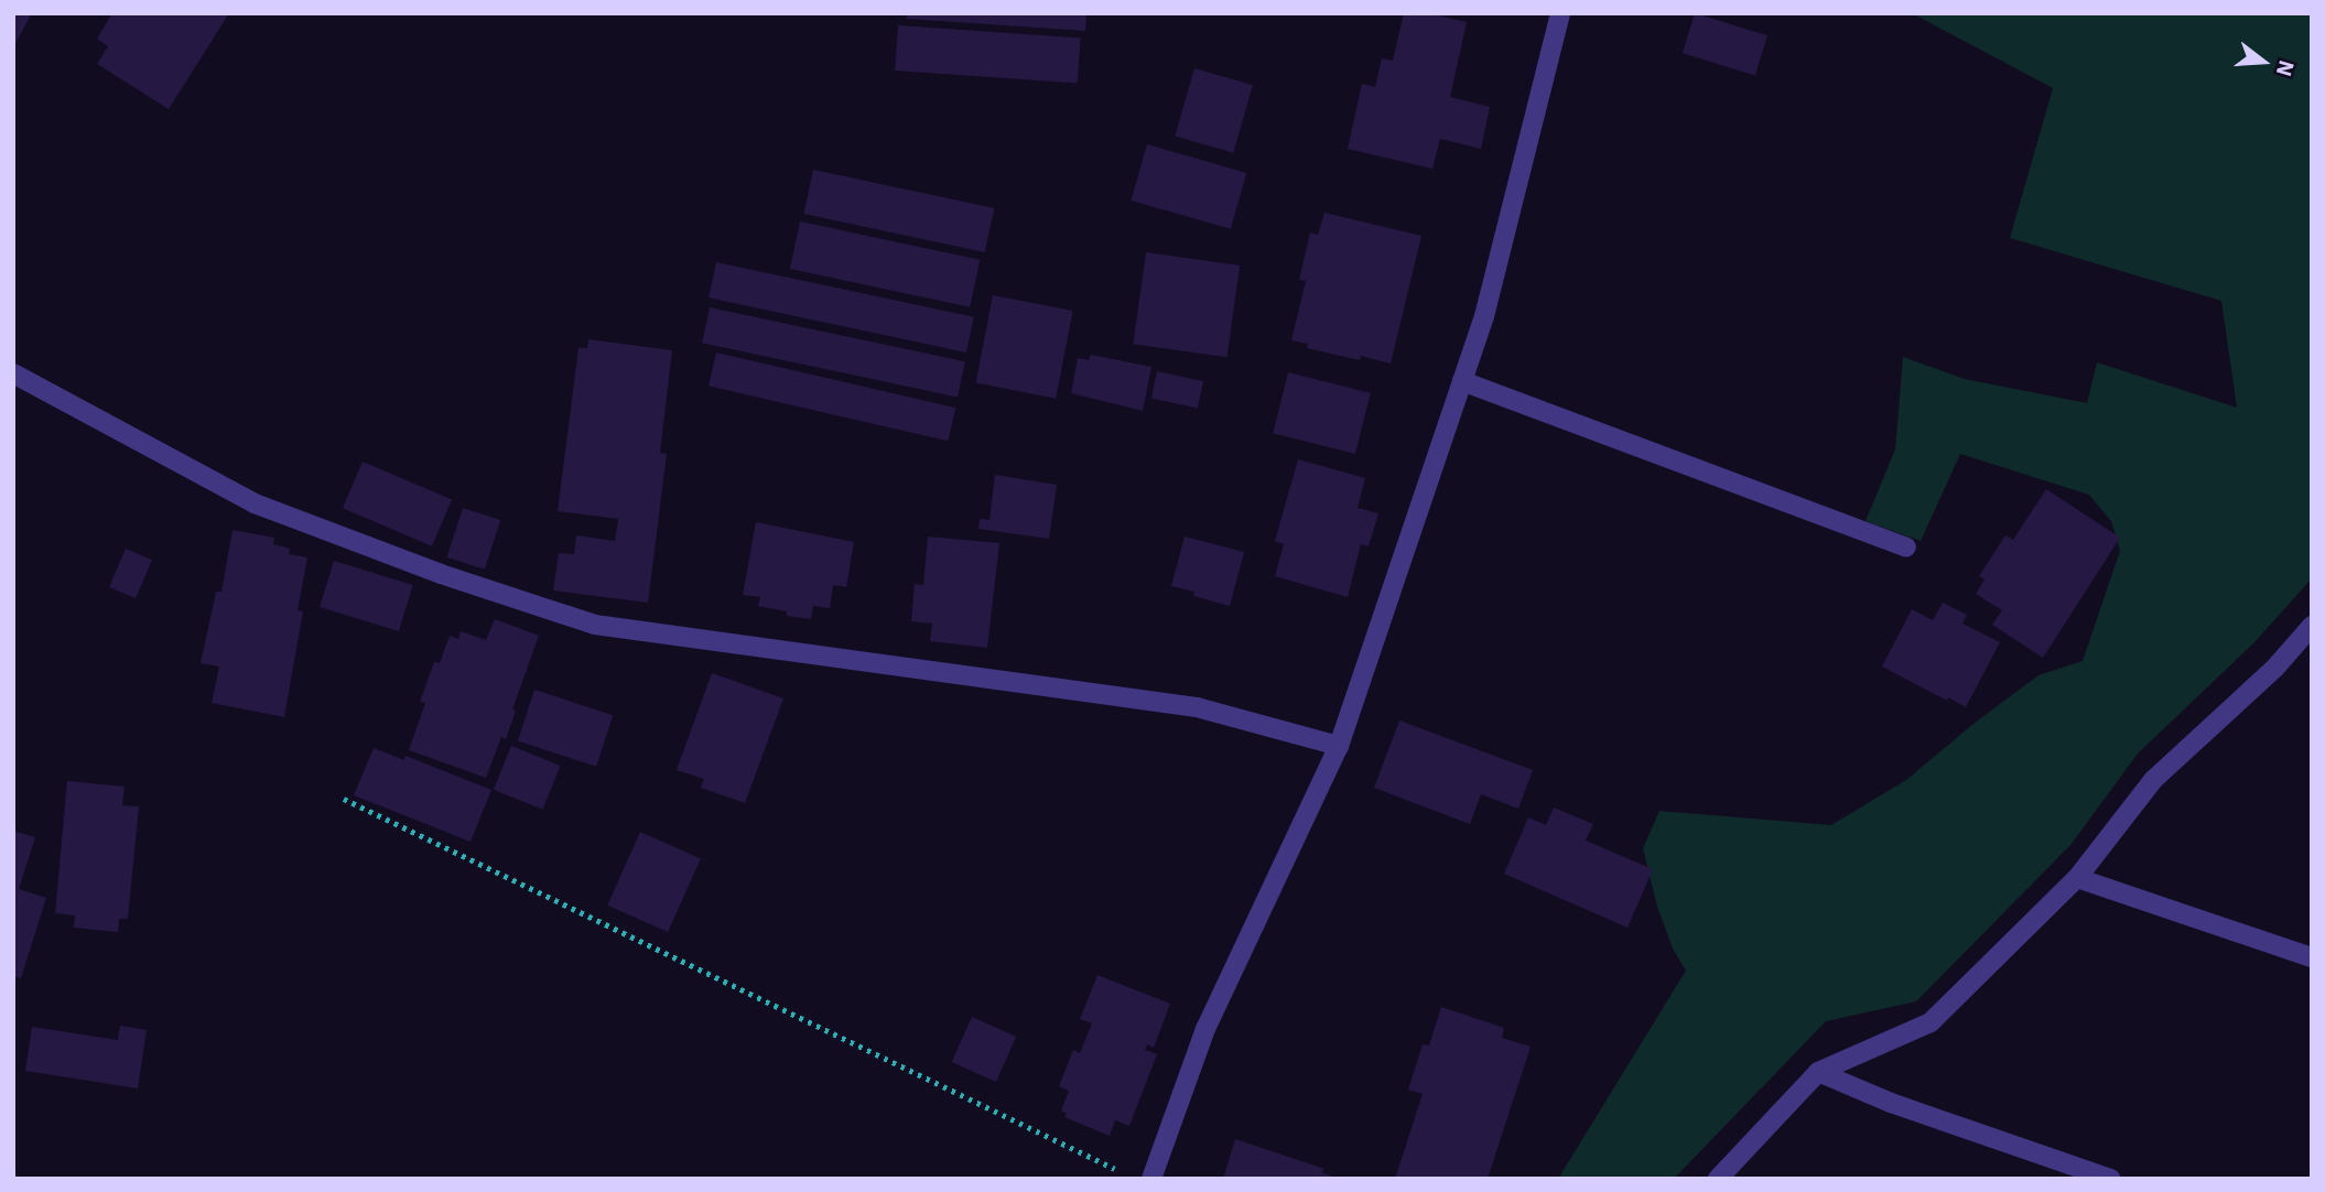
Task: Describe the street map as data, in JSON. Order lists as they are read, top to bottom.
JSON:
{
  "north": "right"
}
